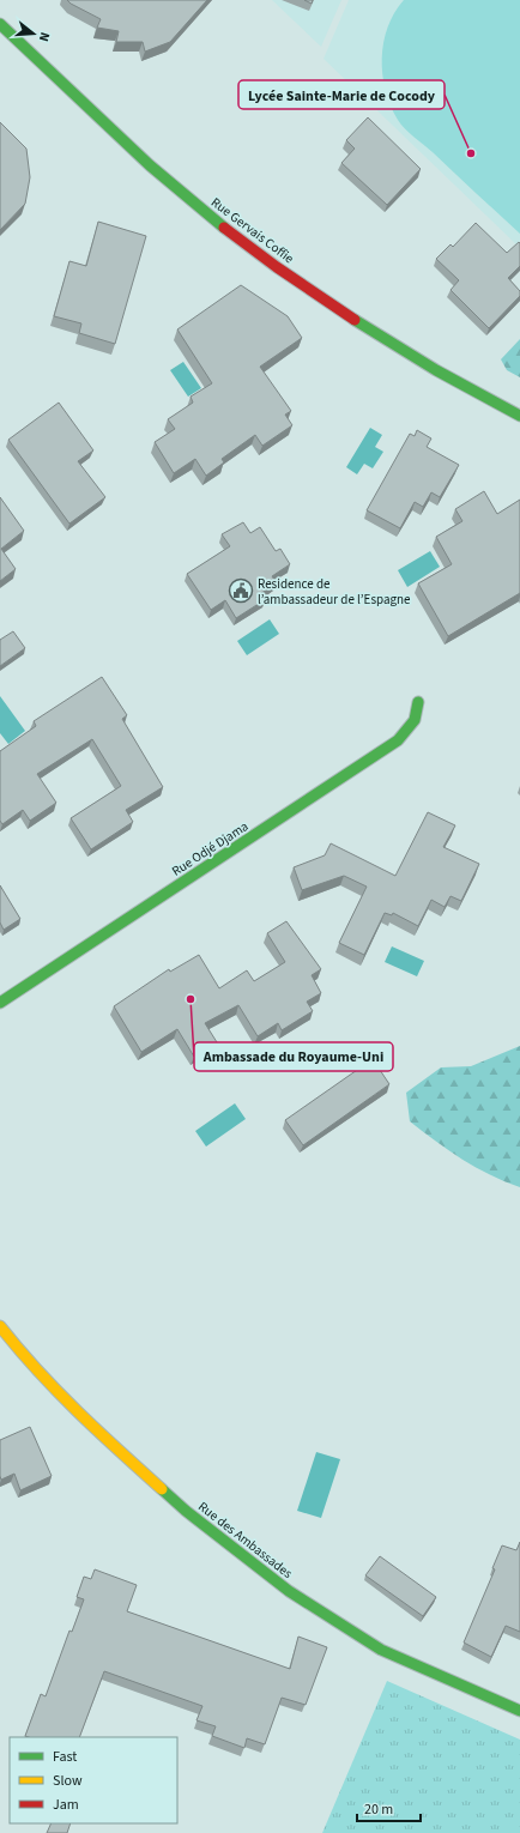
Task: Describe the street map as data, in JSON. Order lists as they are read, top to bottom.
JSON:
{
  "streets": {
    "street": ["Rue Gervais Coffie", "Rue Odjé Djama", "Rue des Ambassades"]
  },
  "places": {
    "other": ["Lycée Sainte-Marie de Cocody", "Ambassade du Royaume-Uni"],
    "public building": ["Residence de l’ambassadeur de l’Espagne"]
  },
  "legend": ["Fast", "Slow", "Jam"],
  "scale_bar": "20 m",
  "north": "right"
}
